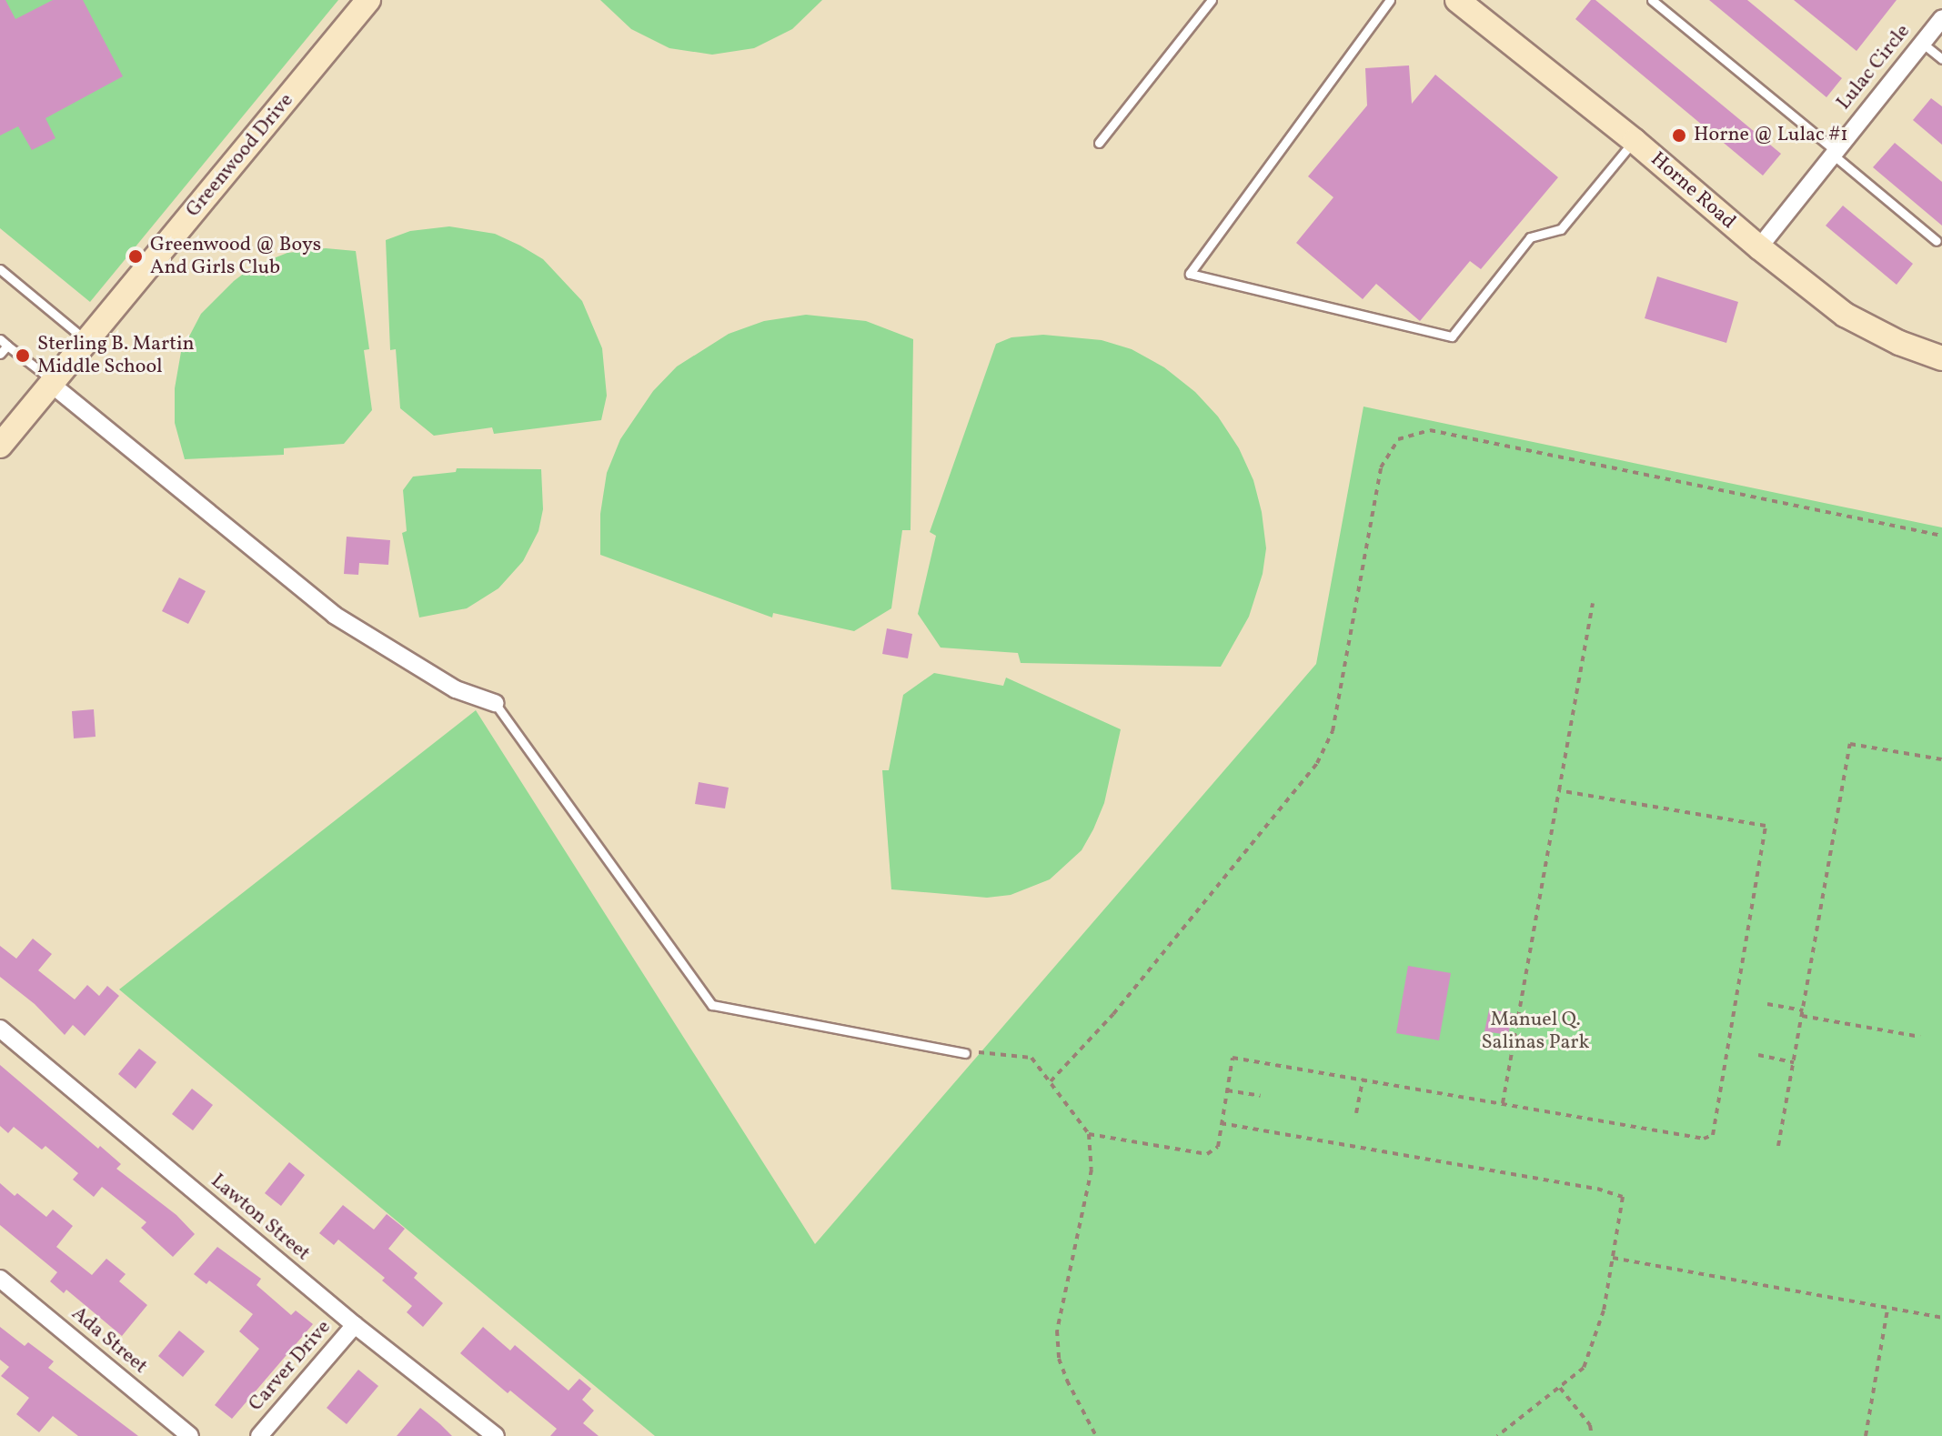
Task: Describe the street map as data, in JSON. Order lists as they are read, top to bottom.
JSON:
{
  "streets": {
    "main road": ["Greenwood Drive", "Horne Road"],
    "street": [
      "Lulac Circle",
      "Lawton Street",
      "Ada Street",
      "Carver Drive"
    ]
  },
  "crossings": [
    ["Lulac Circle", "Horne Road"],
    ["Lawton Street", "Carver Drive"]
  ],
  "parks": ["Manuel Q. Salinas Park"],
  "places": ["Horne @ Lulac #1", "Greenwood @ Boys And Girls Club", "Sterling B. Martin Middle School"]
}
